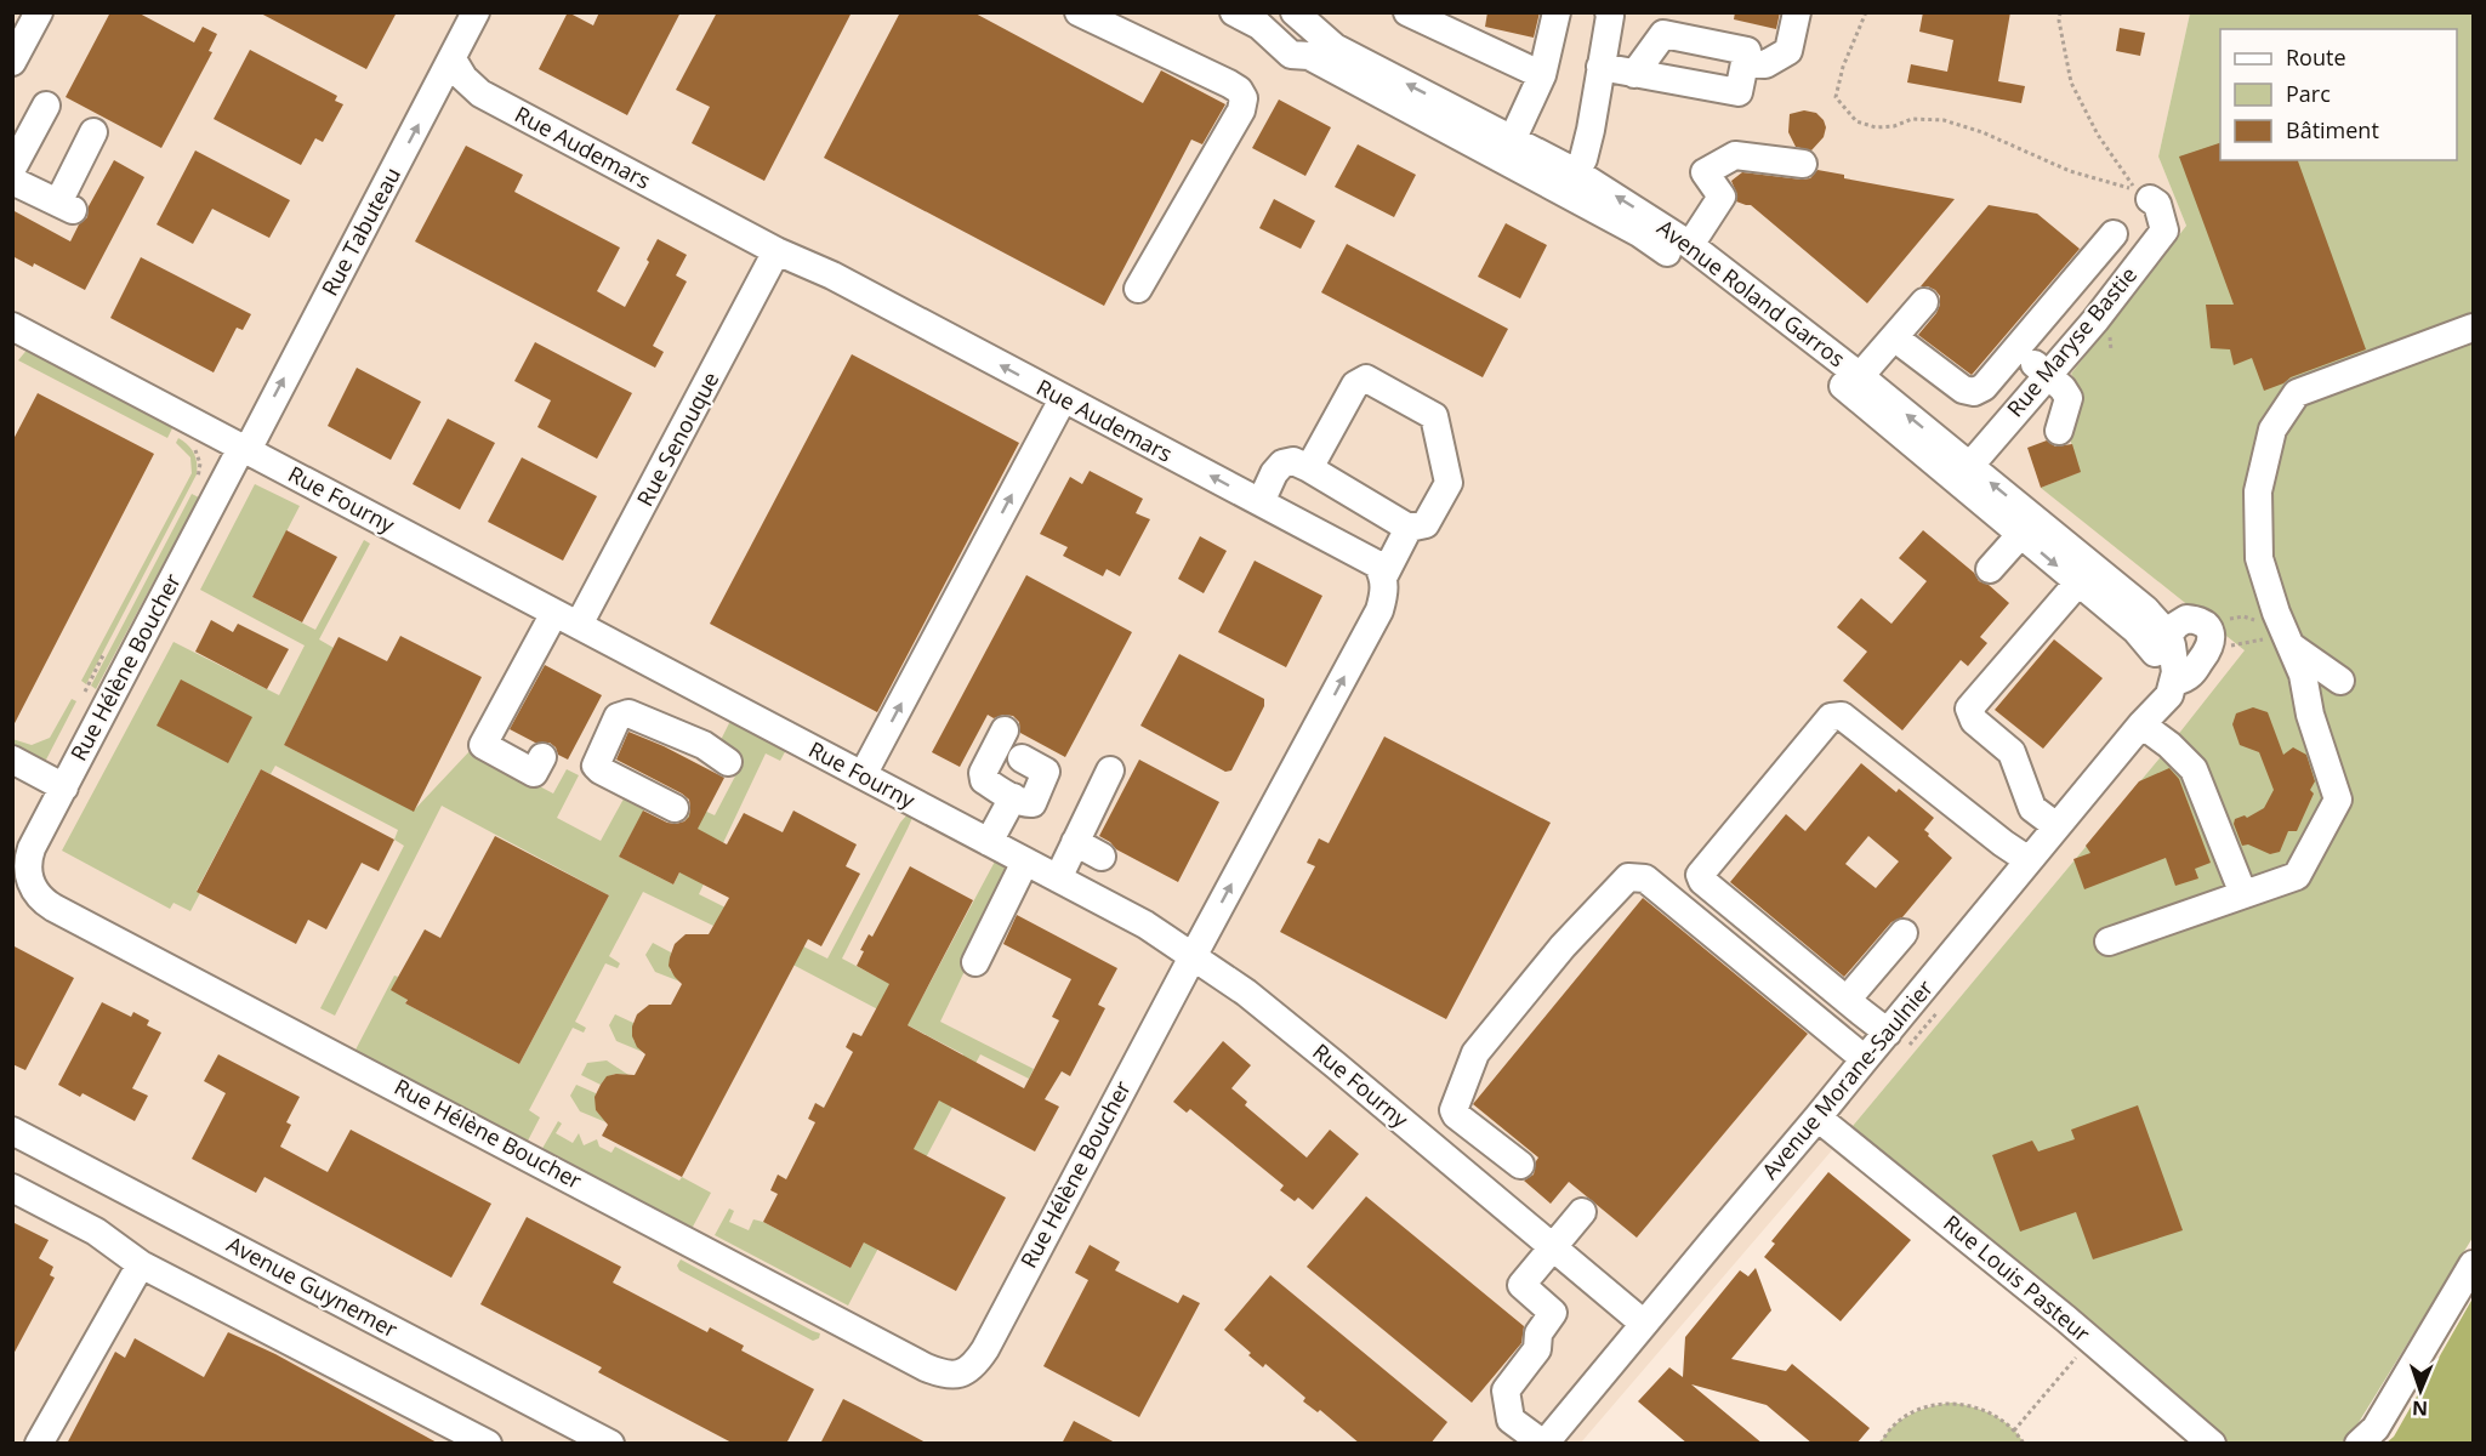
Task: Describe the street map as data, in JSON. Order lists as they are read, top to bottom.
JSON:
{
  "streets": {
    "street": [
      "Rue Audemars",
      "Rue Tabuteau",
      "Avenue Roland Garros",
      "Rue Maryse Bastie",
      "Rue Senouque",
      "Rue Fourny",
      "Rue Hélène Boucher",
      "Avenue Morane-Saulnier",
      "Rue Louis Pasteur",
      "Avenue Guynemer"
    ]
  },
  "crossings": [
    ["Rue Audemars", "Rue Tabuteau"],
    ["Rue Audemars", "Rue Senouque"],
    ["Rue Tabuteau", "Rue Fourny"],
    ["Rue Tabuteau", "Rue Hélène Boucher"],
    ["Avenue Roland Garros", "Rue Maryse Bastie"],
    ["Rue Senouque", "Rue Fourny"],
    ["Rue Fourny", "Rue Hélène Boucher"],
    ["Rue Fourny", "Avenue Morane-Saulnier"],
    ["Avenue Morane-Saulnier", "Rue Louis Pasteur"]
  ],
  "one_way": ["Rue Audemars", "Rue Tabuteau"],
  "legend": ["Route", "Parc", "Bâtiment"],
  "north": "bottom"
}
